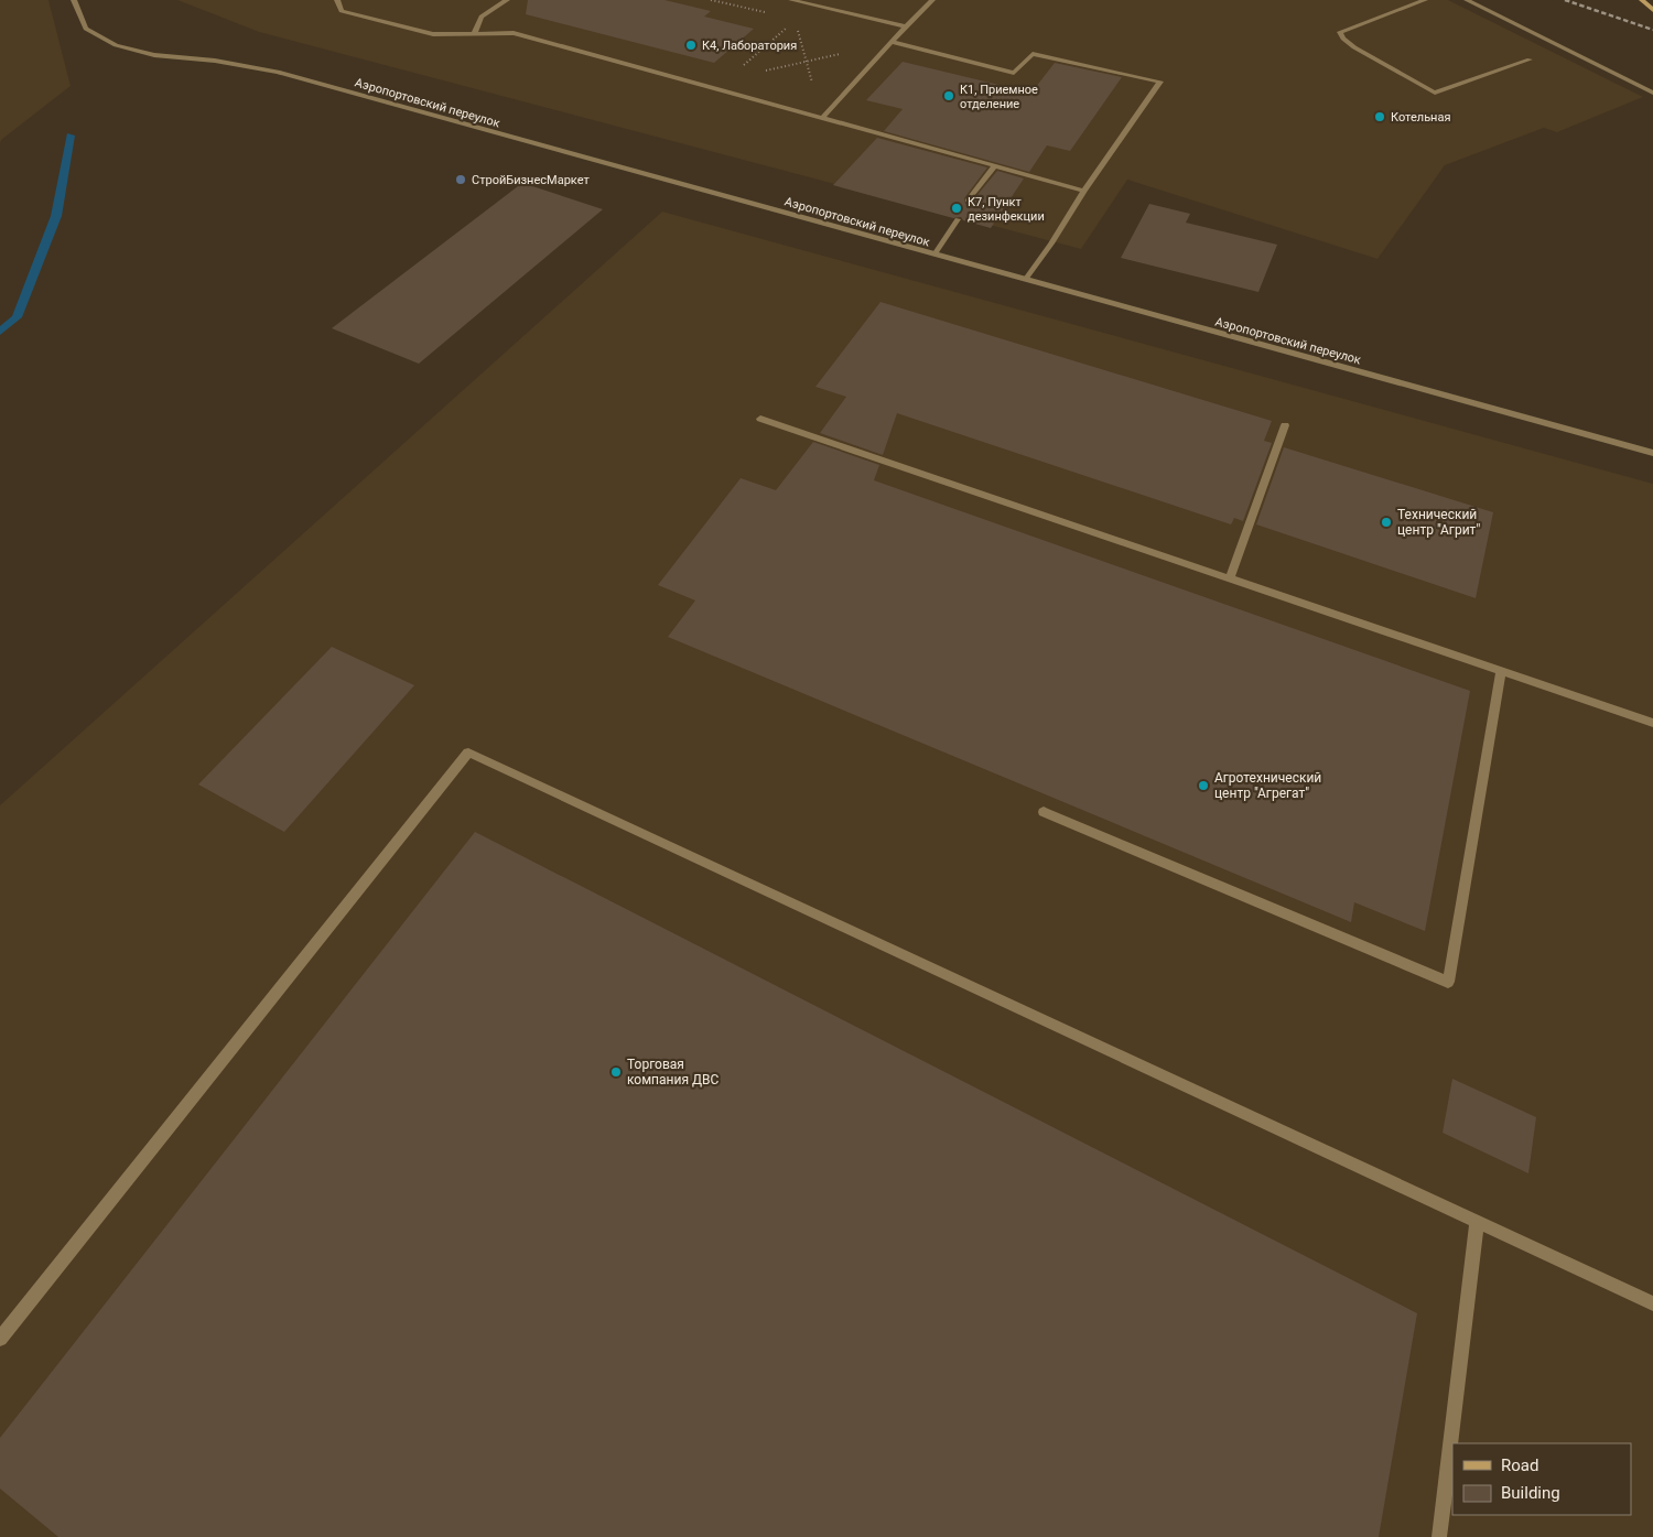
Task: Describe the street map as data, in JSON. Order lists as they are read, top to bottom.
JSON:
{
  "streets": {
    "street": ["Аэропортовский переулок"]
  },
  "places": [
    "К4, Лаборатория",
    "К1, Приемное отделение",
    "Котельная",
    "СтройБизнесМаркет",
    "К7, Пункт дезинфекции",
    "Технический центр \"Агрит\"",
    "Агротехнический центр \"Агрегат\"",
    "Торговая компания ДВС"
  ],
  "legend": ["Road", "Building"]
}
